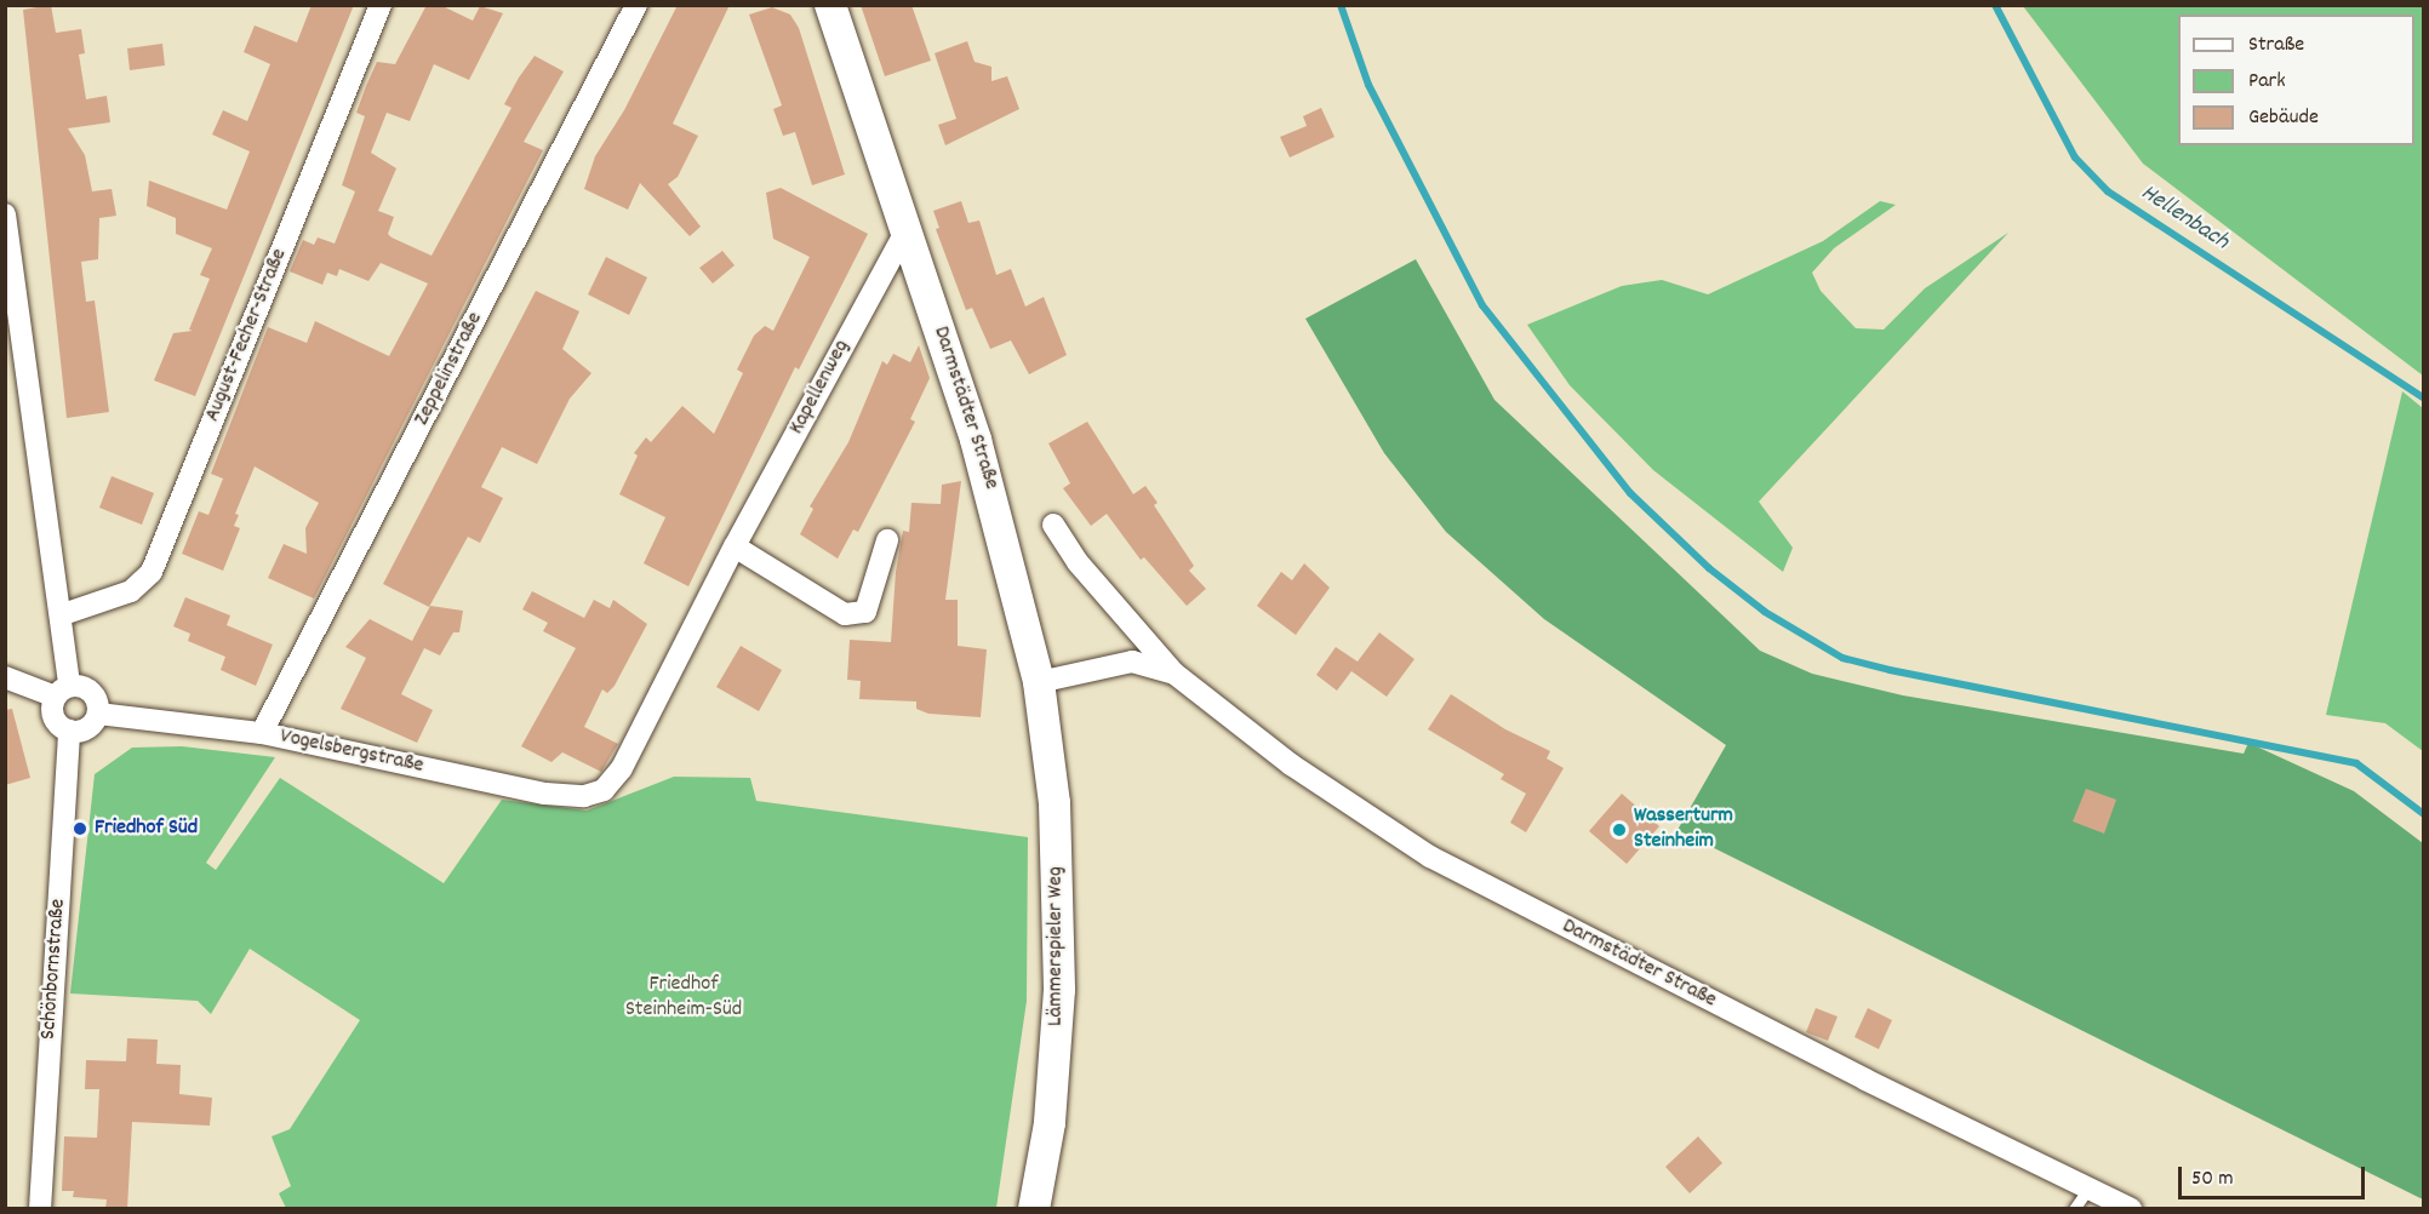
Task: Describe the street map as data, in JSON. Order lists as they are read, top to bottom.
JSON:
{
  "streets": {
    "street": [
      "August-Fecher-Straße",
      "Zeppelinstraße",
      "Kapellenweg",
      "Darmstädter Straße",
      "Vogelsbergstraße",
      "Lämmerspieler Weg",
      "Schönbornstraße"
    ]
  },
  "crossings": [
    ["August-Fecher-Straße", "Schönbornstraße"],
    ["Zeppelinstraße", "Vogelsbergstraße"],
    ["Kapellenweg", "Darmstädter Straße"],
    ["Kapellenweg", "Vogelsbergstraße"],
    ["Darmstädter Straße", "Lämmerspieler Weg"],
    ["Vogelsbergstraße", "Schönbornstraße"]
  ],
  "water": ["Hellenbach"],
  "parks": ["Friedhof Steinheim-Süd"],
  "places": ["Friedhof Süd", "Wasserturm Steinheim"],
  "legend": ["Straße", "Park", "Gebäude"],
  "scale_bar": "50 m"
}
